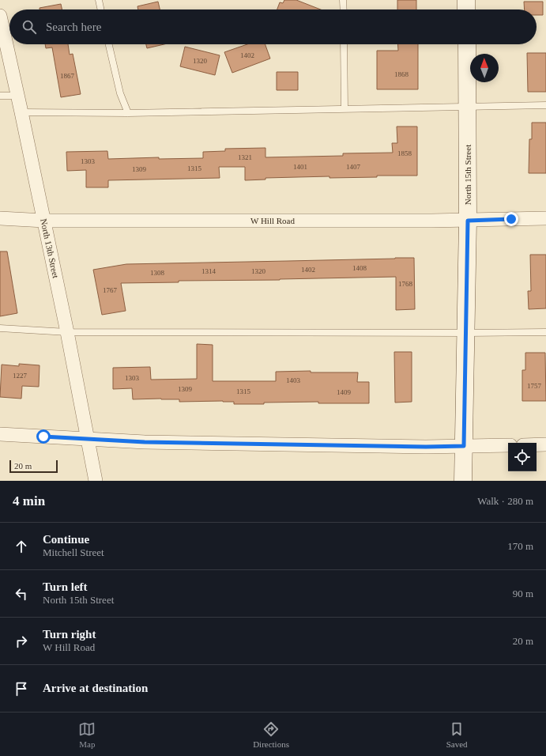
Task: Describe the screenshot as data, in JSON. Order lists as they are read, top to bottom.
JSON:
{
  "streets": {
    "street": ["North 15th Street", "W Hill Road", "North 13th Street"]
  },
  "crossings": [
    ["North 15th Street", "W Hill Road"],
    ["W Hill Road", "North 13th Street"]
  ],
  "house_numbers": [
    "1402",
    "1320",
    "1868",
    "1867",
    "1858",
    "1321",
    "1303",
    "1401",
    "1407",
    "1315",
    "1309",
    "1408",
    "1402",
    "1314",
    "1320",
    "1308",
    "1768",
    "1767",
    "1227",
    "1303",
    "1403",
    "1757",
    "1309",
    "1315",
    "1409"
  ],
  "scale_bar": "20 m",
  "north": "top",
  "page": {
    "search": "Search here",
    "scale": "20 m",
    "heading": ["4 min", "Walk · 280 m"],
    "list": [
      ["Continue", "Mitchell Street", "170 m"],
      ["Turn left", "North 15th Street", "90 m"],
      ["Turn right", "W Hill Road", "20 m"],
      "Arrive at destination"
    ],
    "nav": ["Map", "Directions", "Saved"]
  }
}
